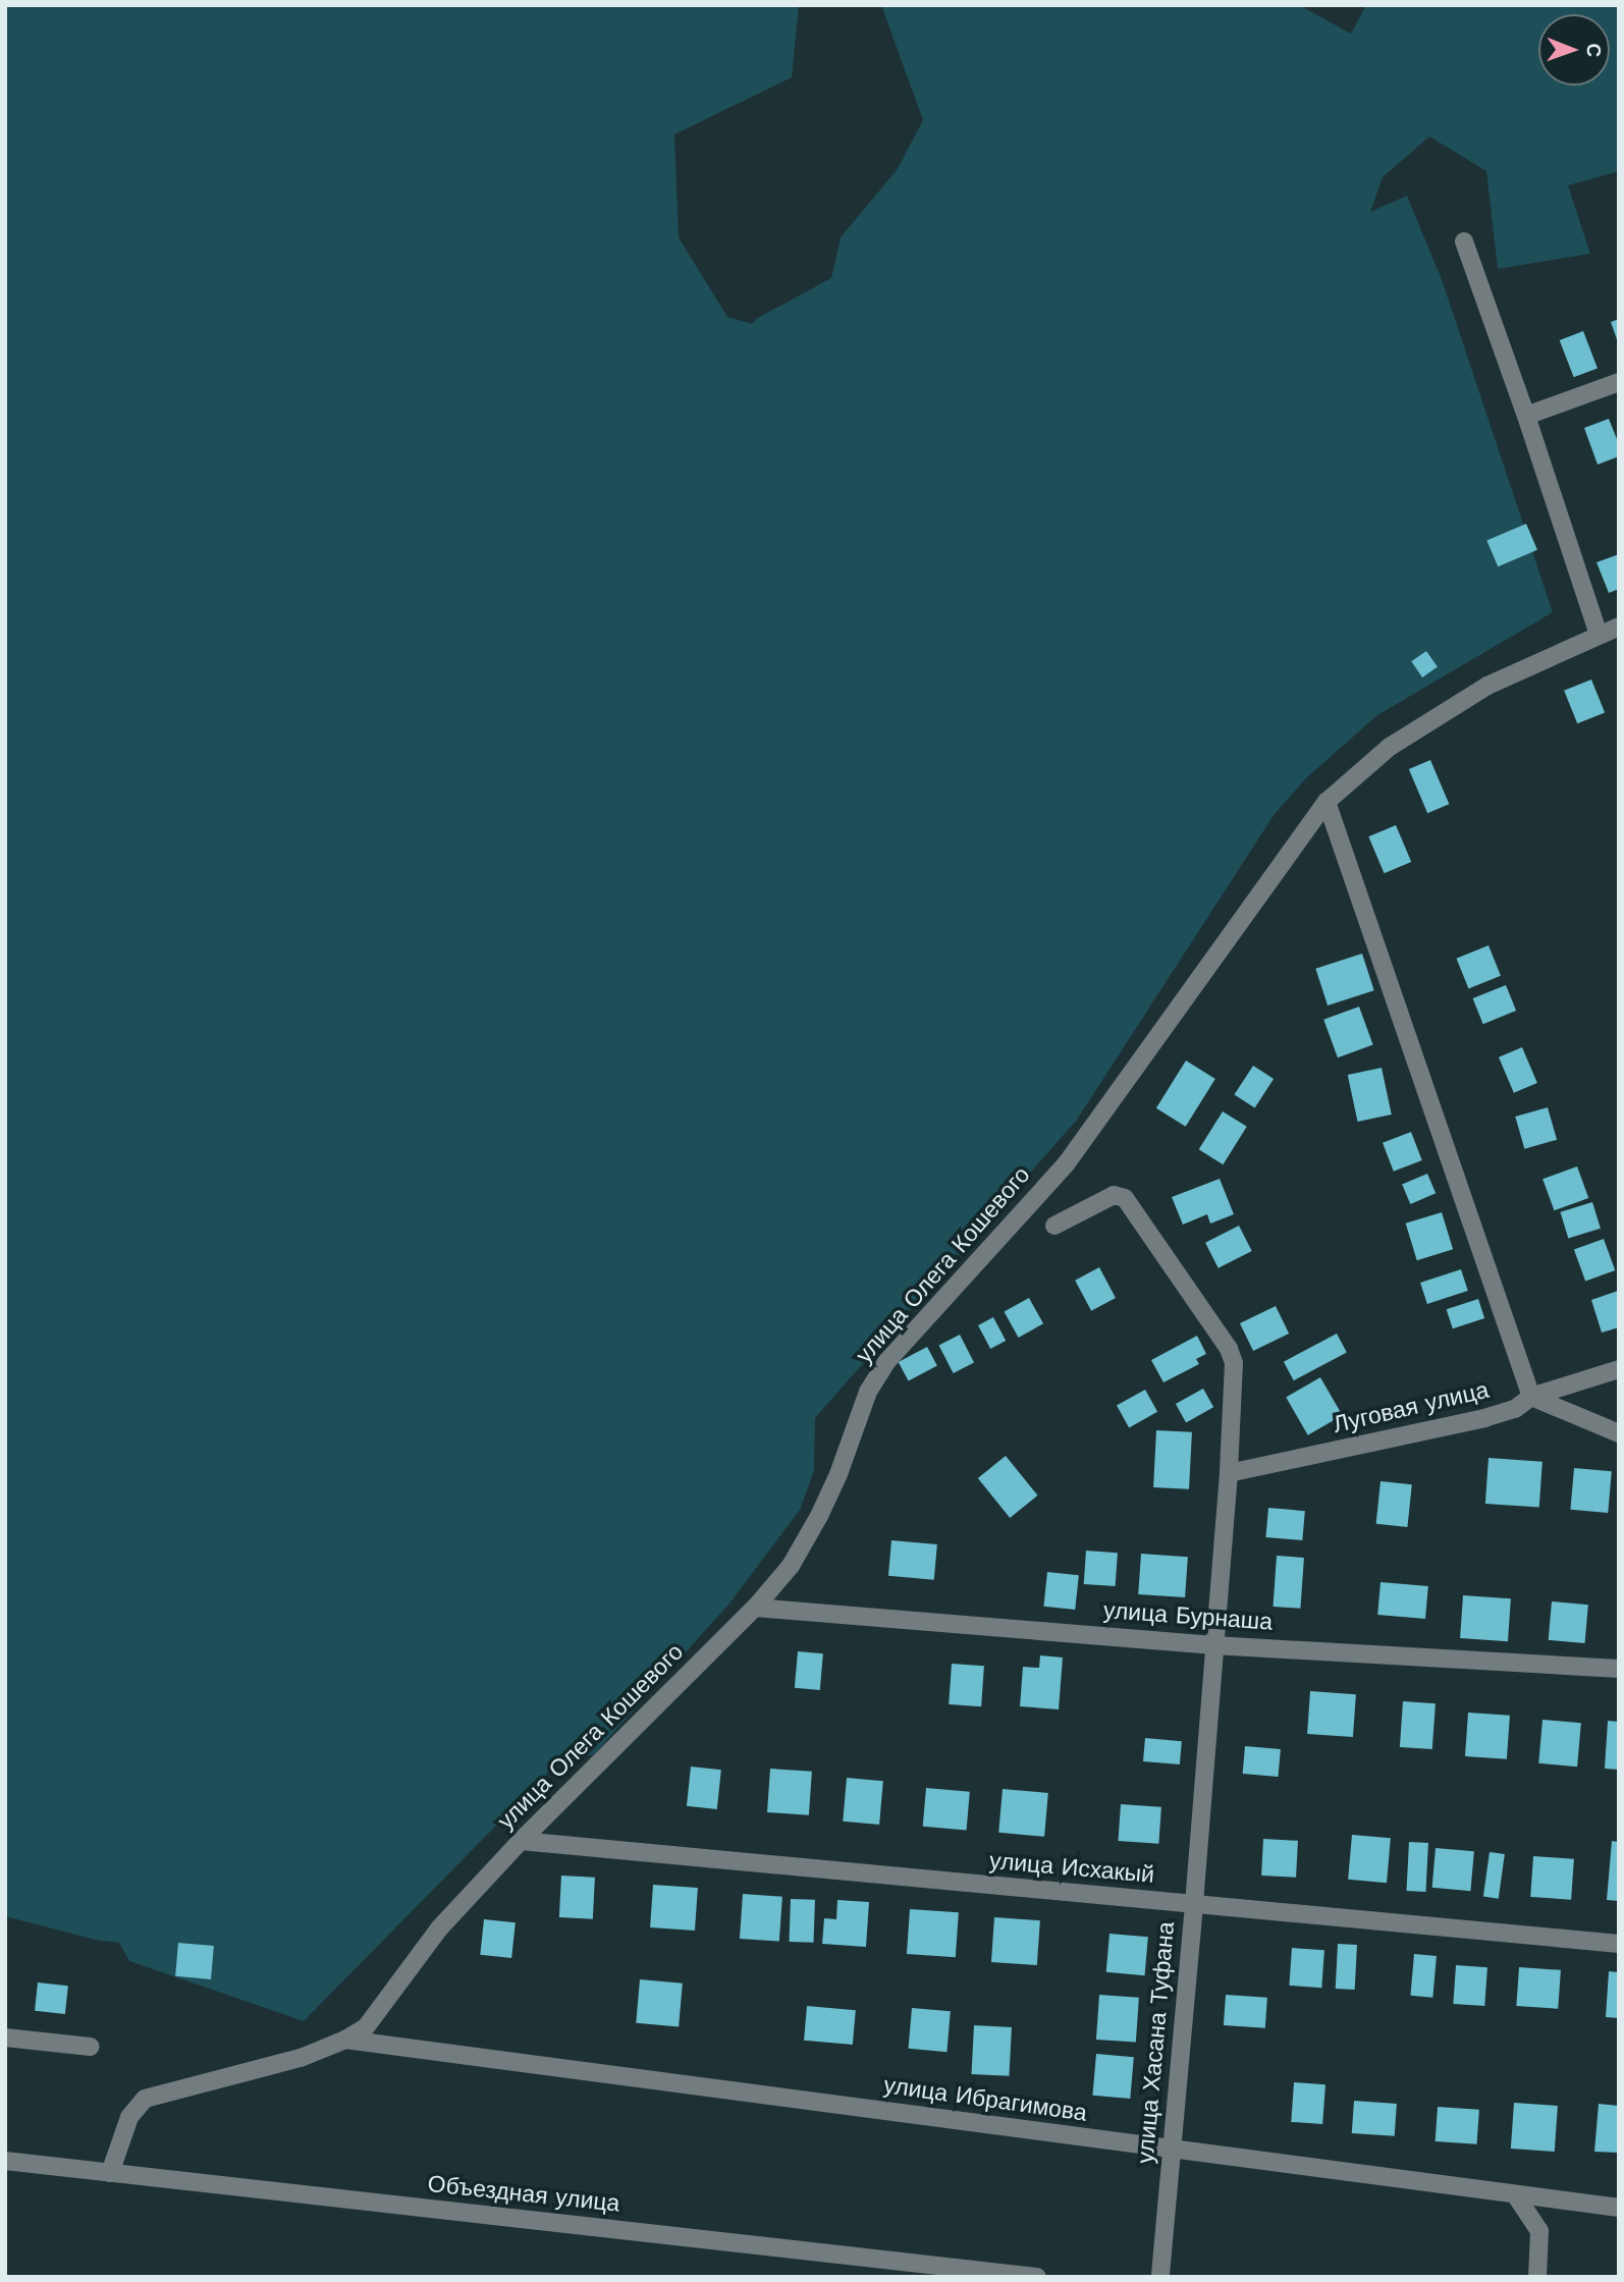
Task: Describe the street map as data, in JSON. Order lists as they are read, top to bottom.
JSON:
{
  "streets": {
    "street": [
      "улица Олега Кошевого",
      "Луговая улица",
      "улица Бурнаша",
      "улица Исхакый",
      "улица Хасана Туфана",
      "улица Ибрагимова",
      "Объездная улица"
    ]
  },
  "crossings": [
    ["улица Олега Кошевого", "улица Бурнаша"],
    ["улица Олега Кошевого", "улица Исхакый"],
    ["улица Олега Кошевого", "улица Ибрагимова"],
    ["Луговая улица", "улица Хасана Туфана"],
    ["улица Бурнаша", "улица Хасана Туфана"],
    ["улица Исхакый", "улица Хасана Туфана"],
    ["улица Хасана Туфана", "улица Ибрагимова"]
  ],
  "north": "right"
}
